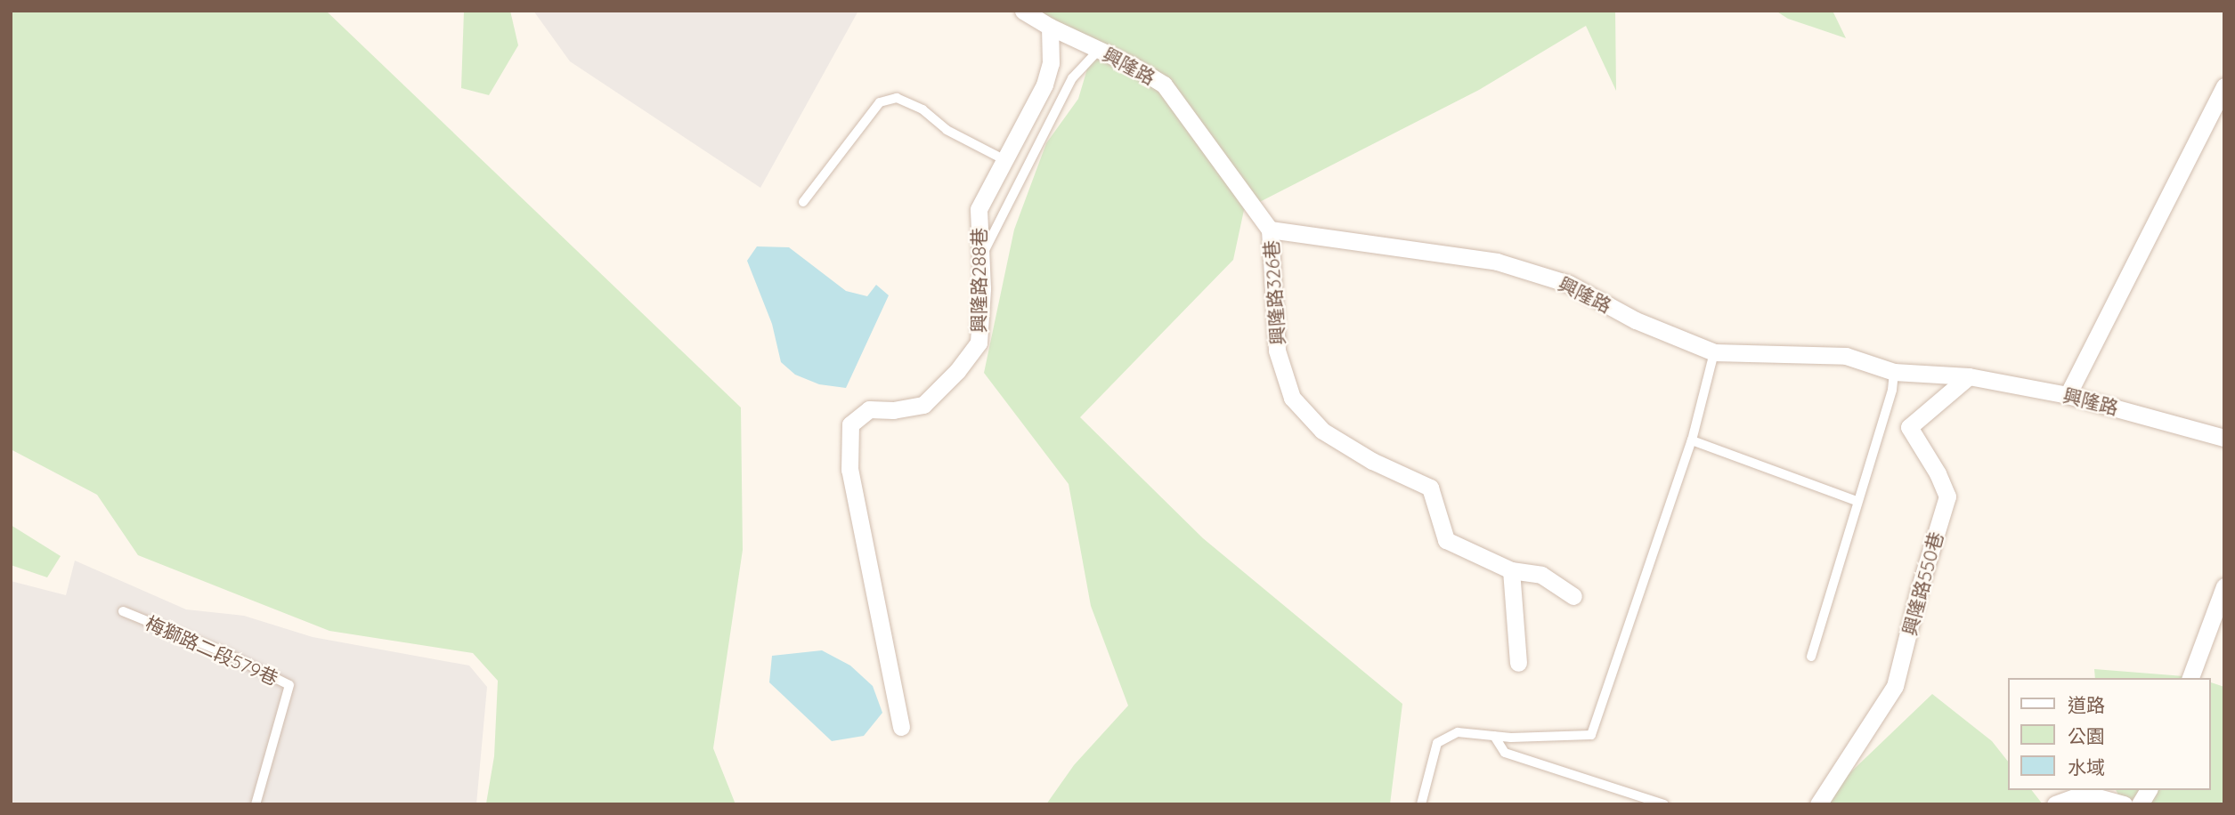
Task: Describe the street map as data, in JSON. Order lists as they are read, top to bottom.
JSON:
{
  "streets": {
    "street": [
      "興隆路",
      "興隆路288巷",
      "興隆路326巷",
      "興隆路550巷"
    ],
    "lane": ["梅獅路二段579巷"]
  },
  "crossings": [
    ["興隆路", "興隆路288巷"],
    ["興隆路", "興隆路326巷"],
    ["興隆路", "興隆路550巷"]
  ],
  "legend": ["道路", "公園", "水域"]
}
